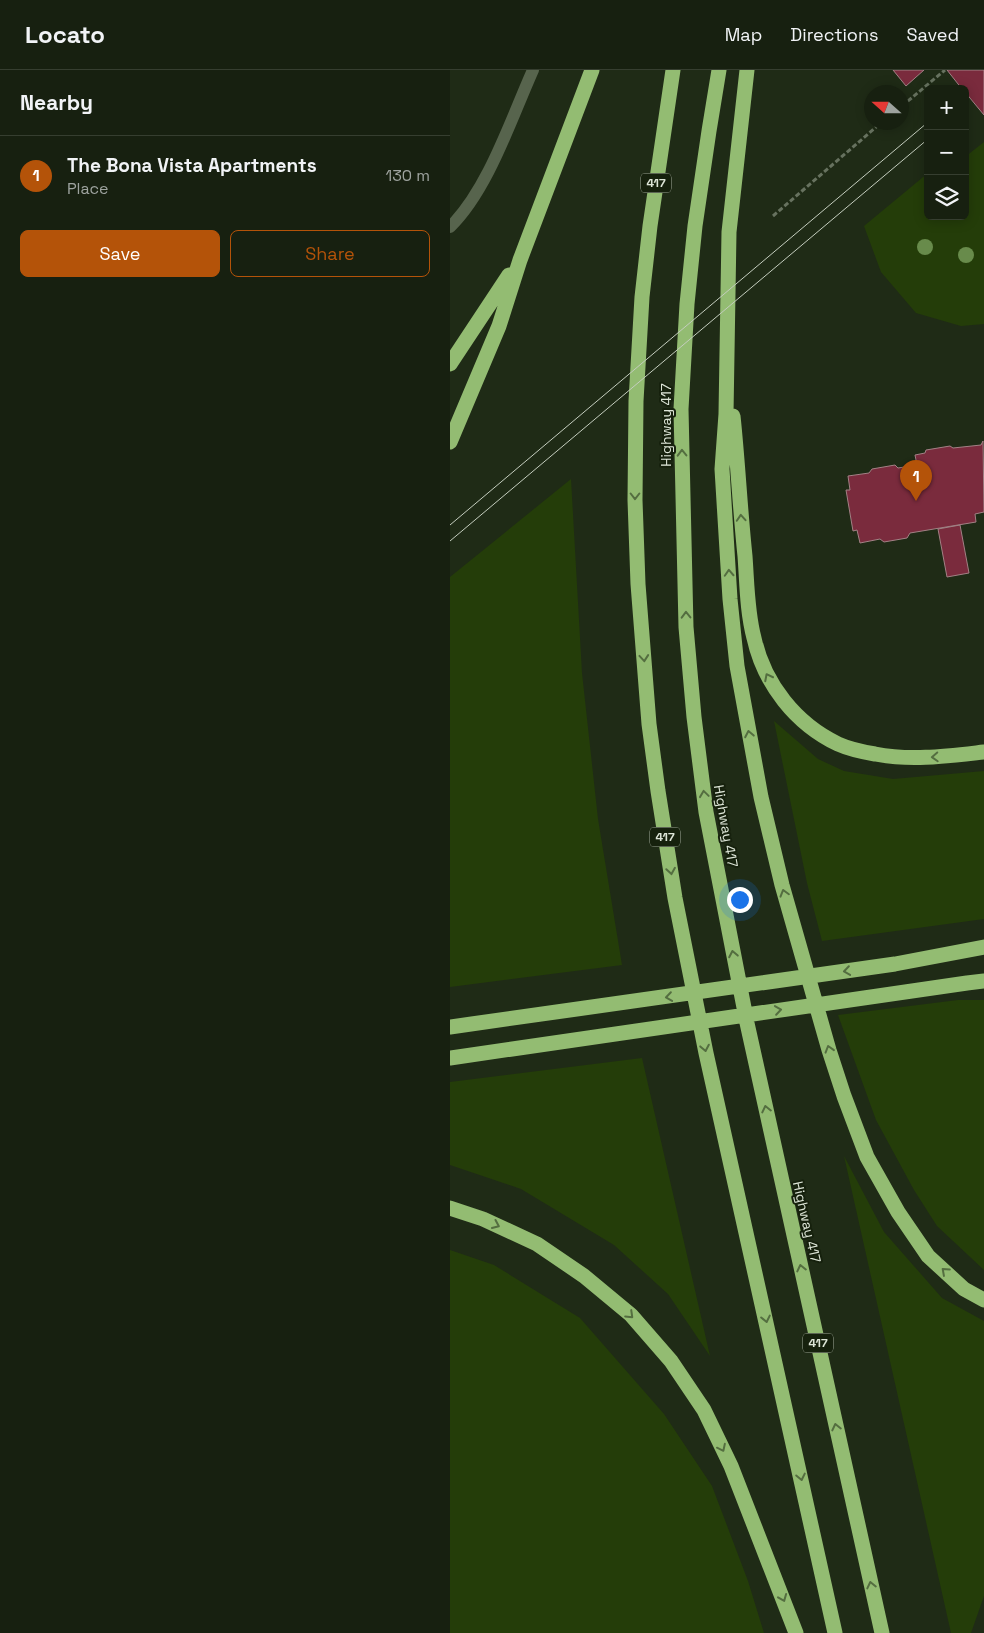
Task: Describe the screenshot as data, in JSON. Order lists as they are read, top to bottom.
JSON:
{
  "streets": {
    "highway": ["417", "Highway 417"]
  },
  "north": "left",
  "page": {
    "header": "Locato",
    "nav": ["Map", "Directions", "Saved"],
    "heading": "Nearby",
    "map_buttons": ["+", "−"],
    "list": [
      {
        "mark": "1",
        "name": "The Bona Vista Apartments",
        "note": "Place",
        "value": "130 m"
      }
    ],
    "buttons": ["Save", "Share"],
    "pins": "1"
  }
}
